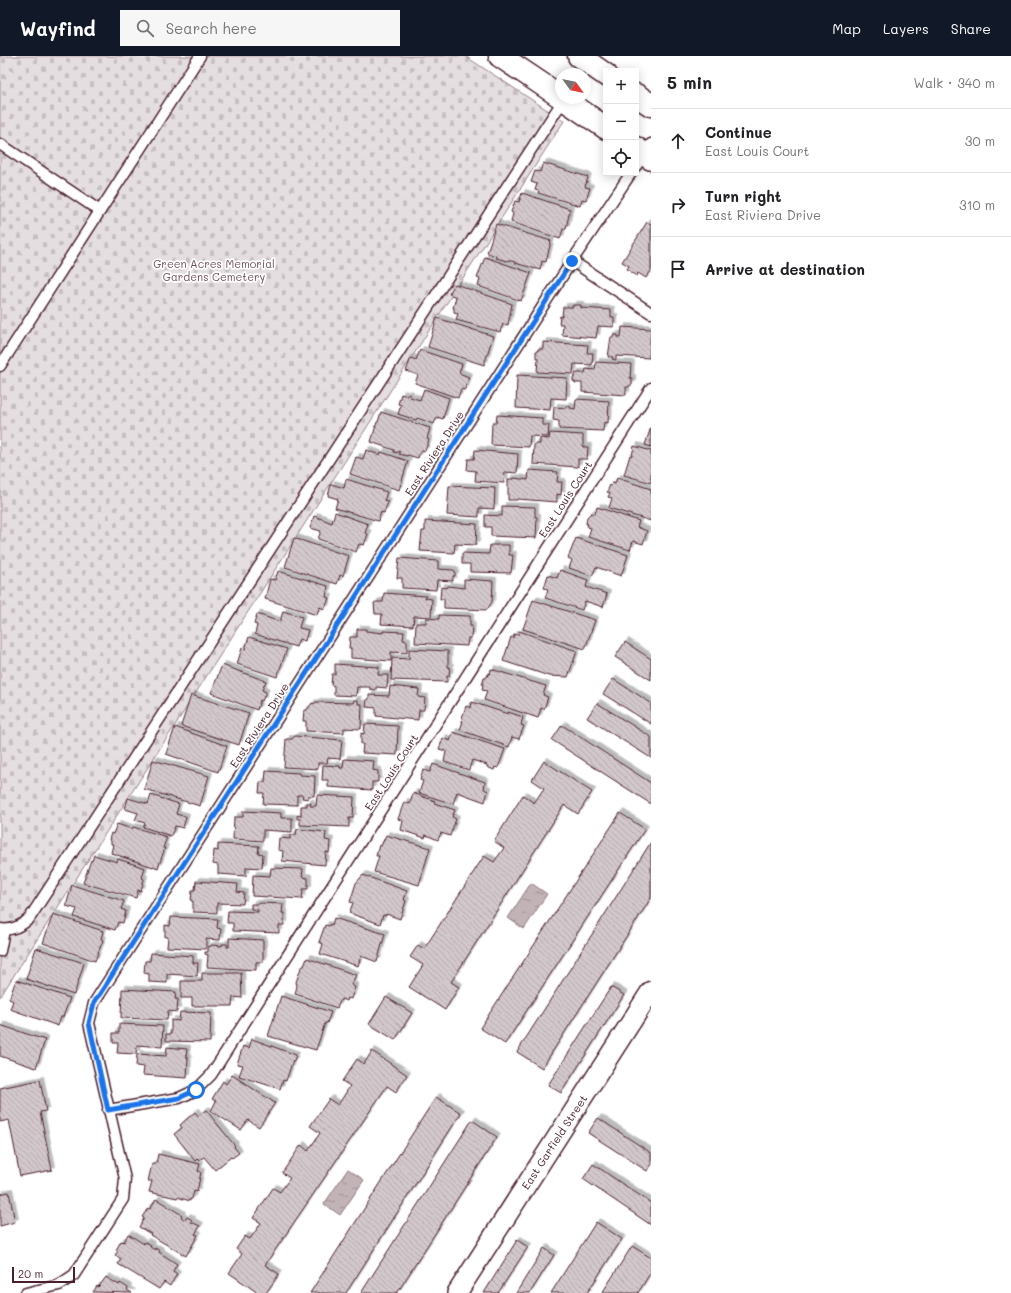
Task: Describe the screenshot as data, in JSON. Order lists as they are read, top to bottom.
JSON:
{
  "streets": {
    "street": ["East Garfield Street"],
    "lane": ["East Riviera Drive", "East Louis Court"]
  },
  "crossings": [
    ["East Riviera Drive", "East Louis Court"]
  ],
  "parks": ["Green Acres Memorial Gardens Cemetery"],
  "scale_bar": "20 m",
  "north": "bottom right",
  "page": {
    "header": "Wayfind",
    "search": "Search here",
    "nav": ["Map", "Layers", "Share"],
    "heading": ["5 min", "Walk · 340 m"],
    "map_buttons": ["+", "−"],
    "list": [
      ["Continue", "East Louis Court", "30 m"],
      ["Turn right", "East Riviera Drive", "310 m"],
      "Arrive at destination"
    ],
    "scale": "20 m"
  }
}
